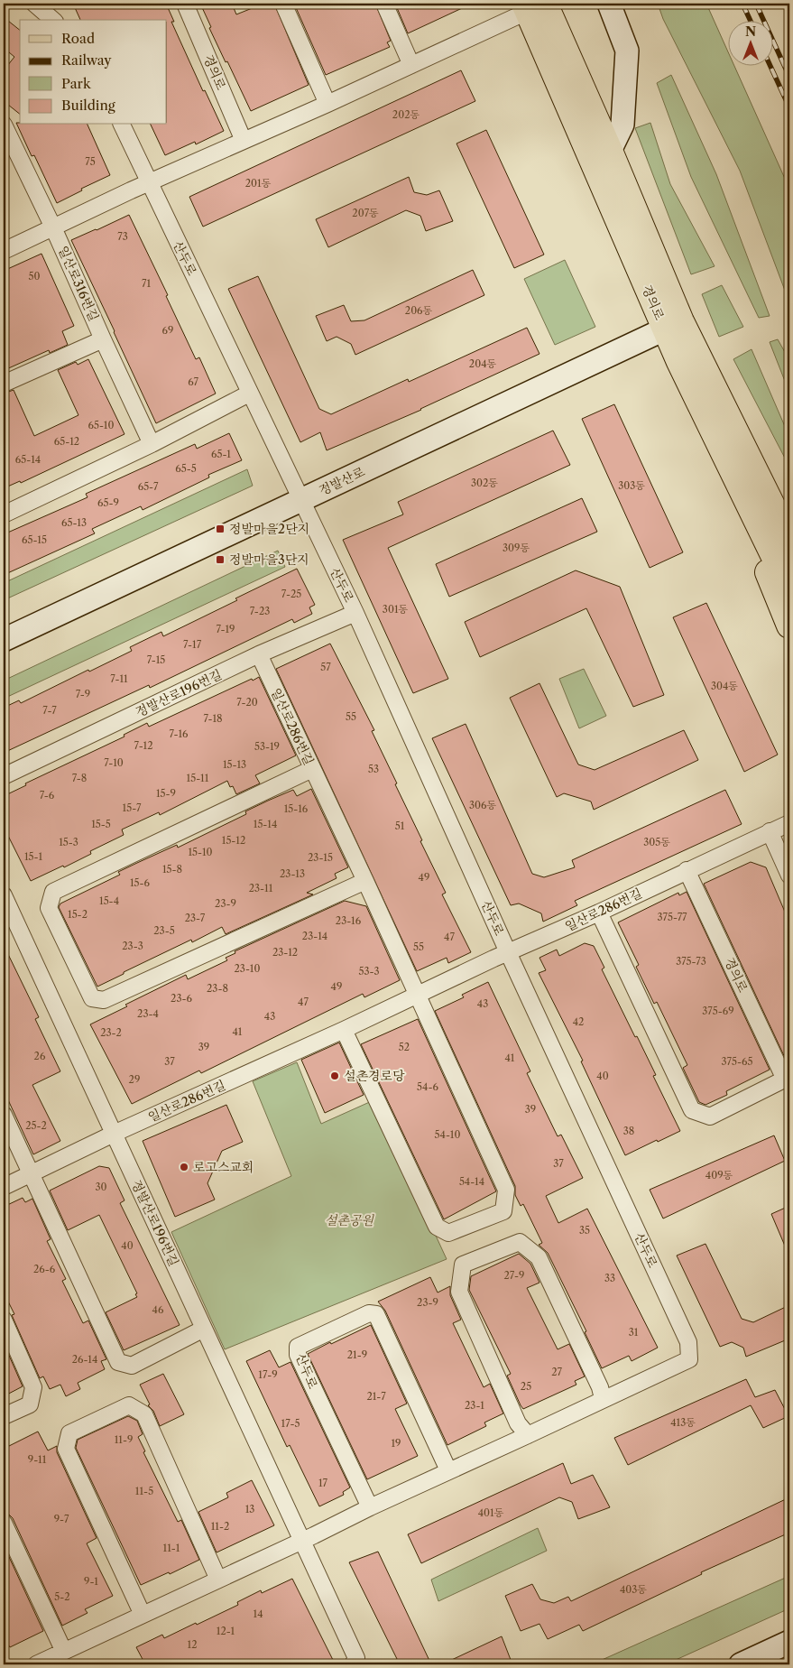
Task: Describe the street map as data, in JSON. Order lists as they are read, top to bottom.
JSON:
{
  "streets": {
    "main road": ["경의로", "정발산로"],
    "street": [
      "산두로",
      "일산로316번길",
      "정발산로196번길",
      "일산로286번길"
    ]
  },
  "crossings": [
    ["경의로", "정발산로"],
    ["경의로", "일산로286번길"],
    ["산두로", "정발산로"],
    ["산두로", "정발산로196번길"],
    ["산두로", "일산로286번길"],
    ["정발산로196번길", "일산로286번길"]
  ],
  "parks": ["설촌공원"],
  "places": {
    "transit": ["정발마을2단지", "정발마을3단지"],
    "other": ["설촌경로당", "로고스교회"]
  },
  "house_numbers": [
    "202동",
    "75",
    "201동",
    "207동",
    "73",
    "50",
    "71",
    "206동",
    "69",
    "204동",
    "67",
    "65-10",
    "65-12",
    "65-1",
    "65-14",
    "65-5",
    "302동",
    "303동",
    "65-7",
    "65-9",
    "65-13",
    "65-15",
    "309동",
    "7-25",
    "301동",
    "7-23",
    "7-19",
    "7-17",
    "7-15",
    "57",
    "7-11",
    "304동",
    "7-9",
    "7-20",
    "7-7",
    "55",
    "7-18",
    "7-16",
    "7-12",
    "53-19",
    "7-10",
    "15-13",
    "53",
    "7-8",
    "15-11",
    "15-9",
    "7-6",
    "306동",
    "15-7",
    "15-16",
    "15-5",
    "15-14",
    "51",
    "15-12",
    "15-3",
    "305동",
    "15-10",
    "15-1",
    "23-15",
    "15-8",
    "23-13",
    "49",
    "15-6",
    "23-11",
    "15-4",
    "23-9",
    "15-2",
    "375-77",
    "23-7",
    "23-16",
    "23-5",
    "23-14",
    "47",
    "23-3",
    "55",
    "23-12",
    "375-73",
    "23-10",
    "53-3",
    "49",
    "23-8",
    "23-6",
    "47",
    "43",
    "375-69",
    "23-4",
    "43",
    "42",
    "41",
    "23-2",
    "39",
    "52",
    "26",
    "41",
    "37",
    "375-65",
    "40",
    "29",
    "54-6",
    "39",
    "25-2",
    "38",
    "54-10",
    "37",
    "409동",
    "54-14",
    "30",
    "35",
    "40",
    "26-6",
    "27-9",
    "33",
    "23-9",
    "46",
    "31",
    "21-9",
    "26-14",
    "27",
    "17-9",
    "25",
    "21-7",
    "23-1",
    "413동",
    "17-5",
    "11-9",
    "19",
    "9-11",
    "17",
    "11-5",
    "13",
    "401동",
    "9-7",
    "11-2",
    "11-1",
    "9-1",
    "403동",
    "5-2",
    "14",
    "12-1",
    "12"
  ],
  "legend": [
    "Road",
    "Railway",
    "Park",
    "Building"
  ],
  "north": "top"
}
